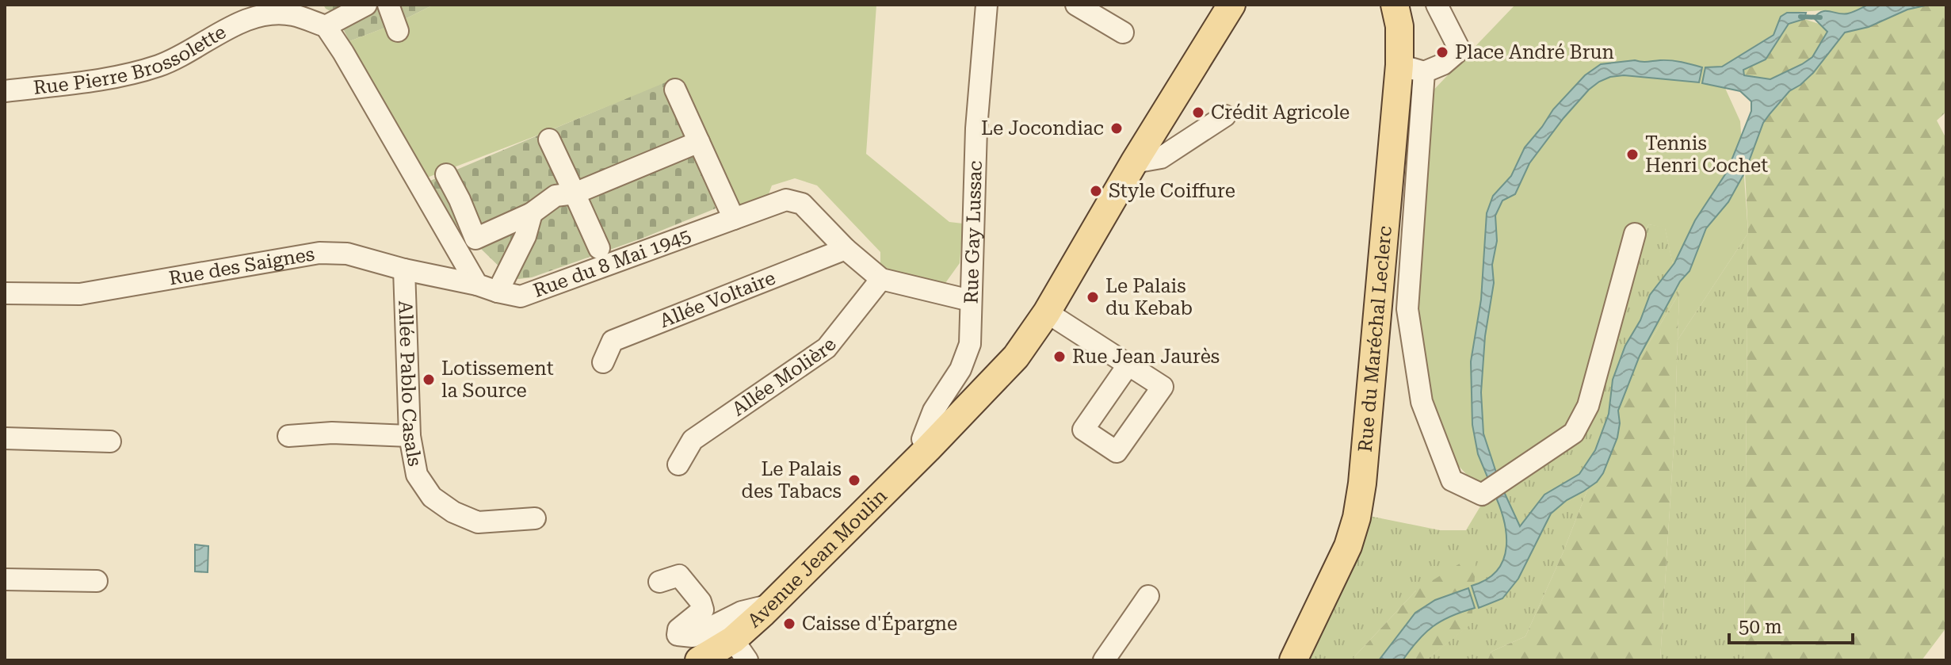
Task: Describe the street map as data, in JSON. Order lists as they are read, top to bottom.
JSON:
{
  "streets": {
    "main road": ["Rue du Maréchal Leclerc", "Avenue Jean Moulin"],
    "street": [
      "Rue Pierre Brossolette",
      "Rue Gay Lussac",
      "Rue du 8 Mai 1945",
      "Rue des Saignes",
      "Allée Voltaire",
      "Allée Molière",
      "Allée Pablo Casals"
    ]
  },
  "crossings": [
    ["Rue Gay Lussac", "Rue du 8 Mai 1945"],
    ["Rue Gay Lussac", "Avenue Jean Moulin"],
    ["Rue du 8 Mai 1945", "Rue des Saignes"],
    ["Rue du 8 Mai 1945", "Allée Voltaire"],
    ["Rue du 8 Mai 1945", "Allée Molière"],
    ["Rue des Saignes", "Allée Pablo Casals"]
  ],
  "places": [
    "Place André Brun",
    "Crédit Agricole",
    "Le Jocondiac",
    "Tennis Henri Cochet",
    "Style Coiffure",
    "Le Palais du Kebab",
    "Rue Jean Jaurès",
    "Lotissement la Source",
    "Le Palais des Tabacs",
    "Caisse d'Épargne"
  ],
  "scale_bar": "50 m"
}
